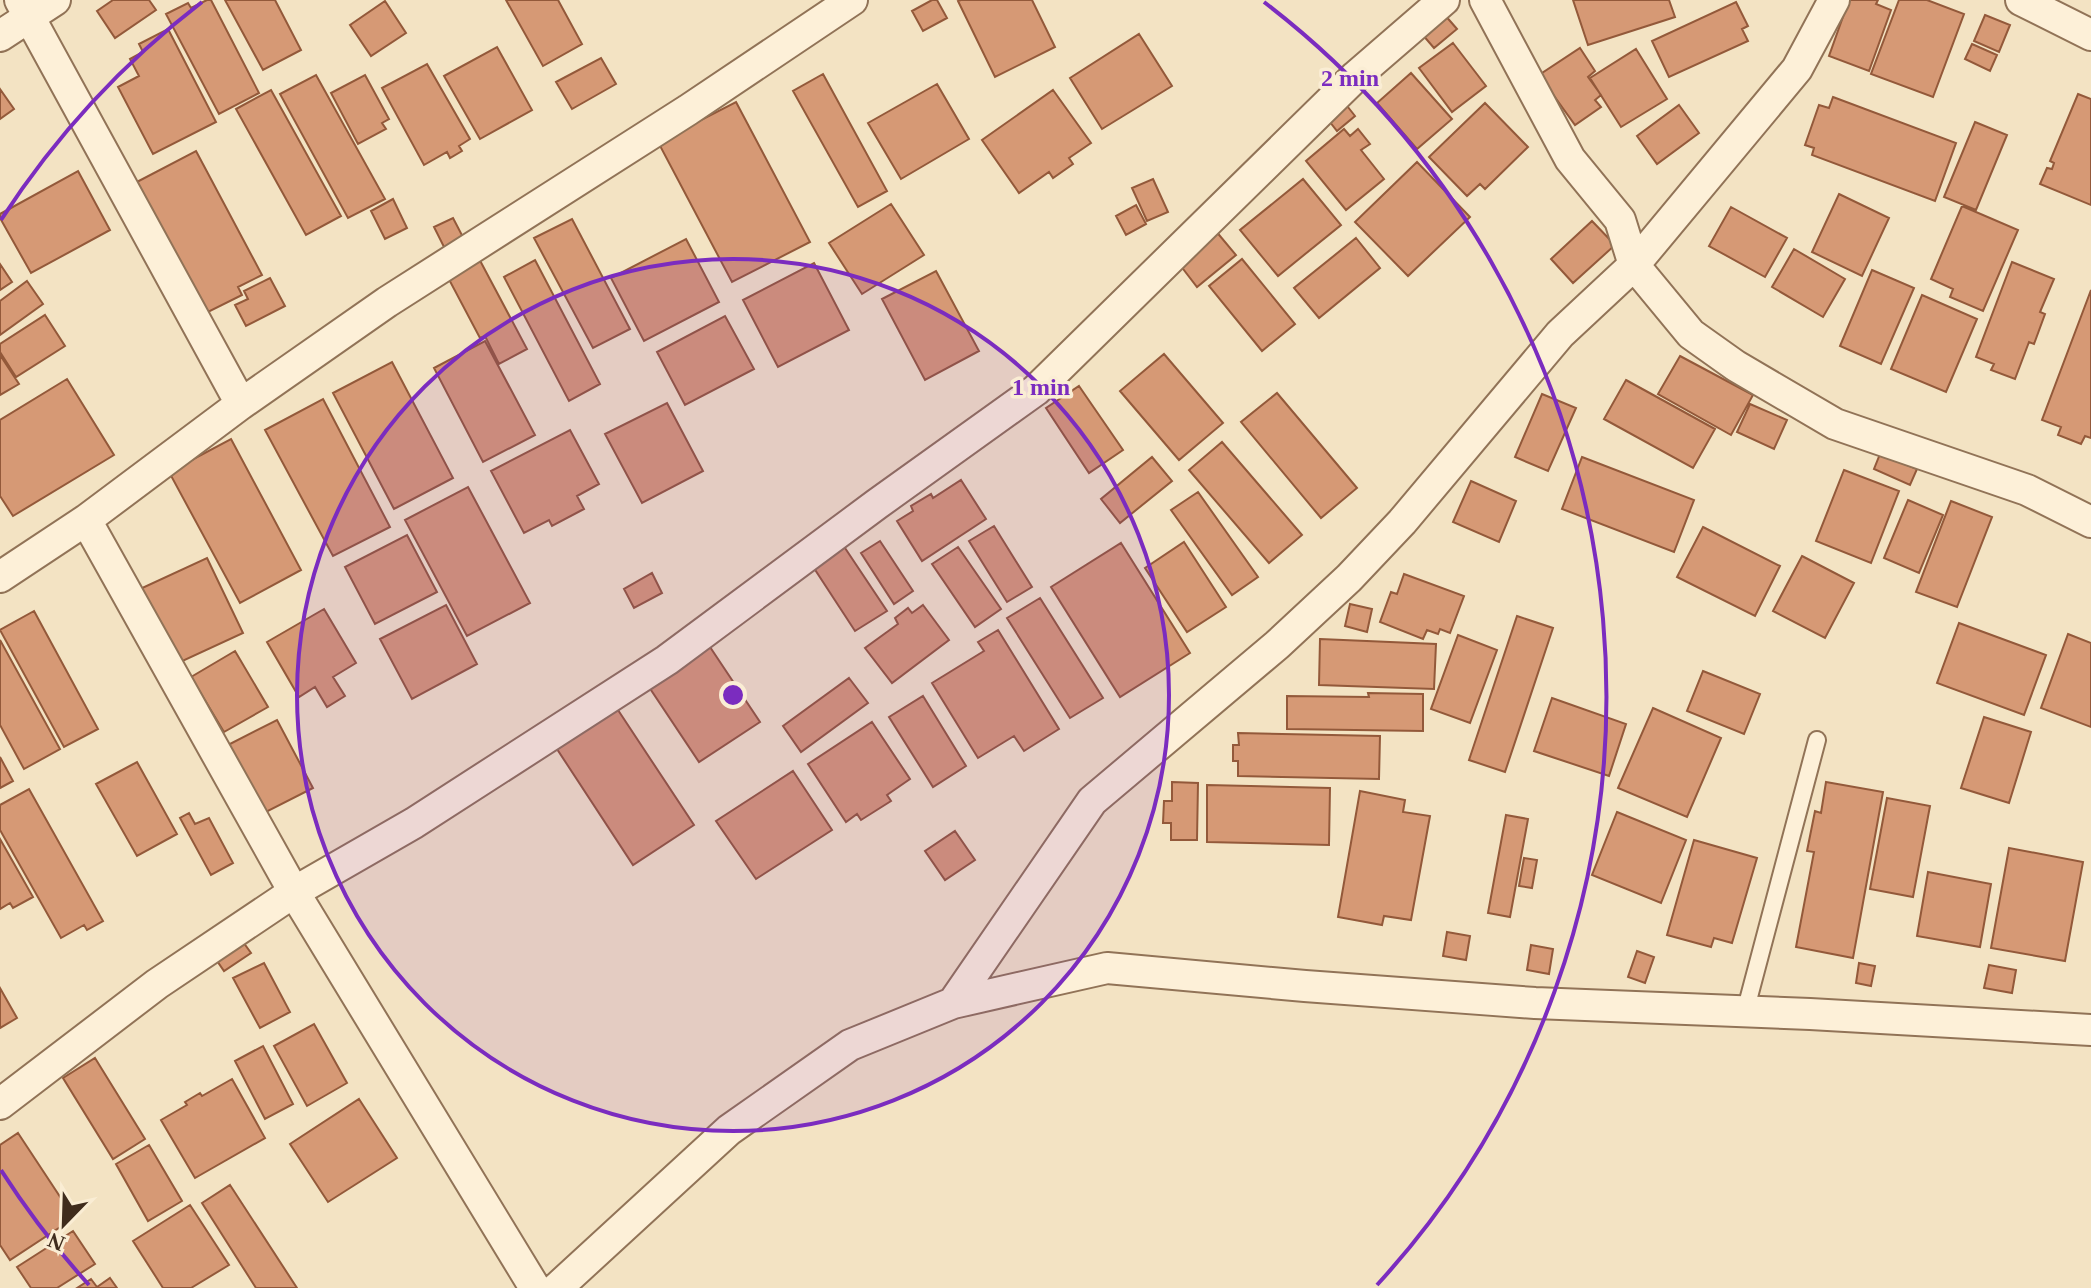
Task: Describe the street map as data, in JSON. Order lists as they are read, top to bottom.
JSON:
{
  "north": "bottom left",
  "rings": ["2 min", "1 min"]
}
